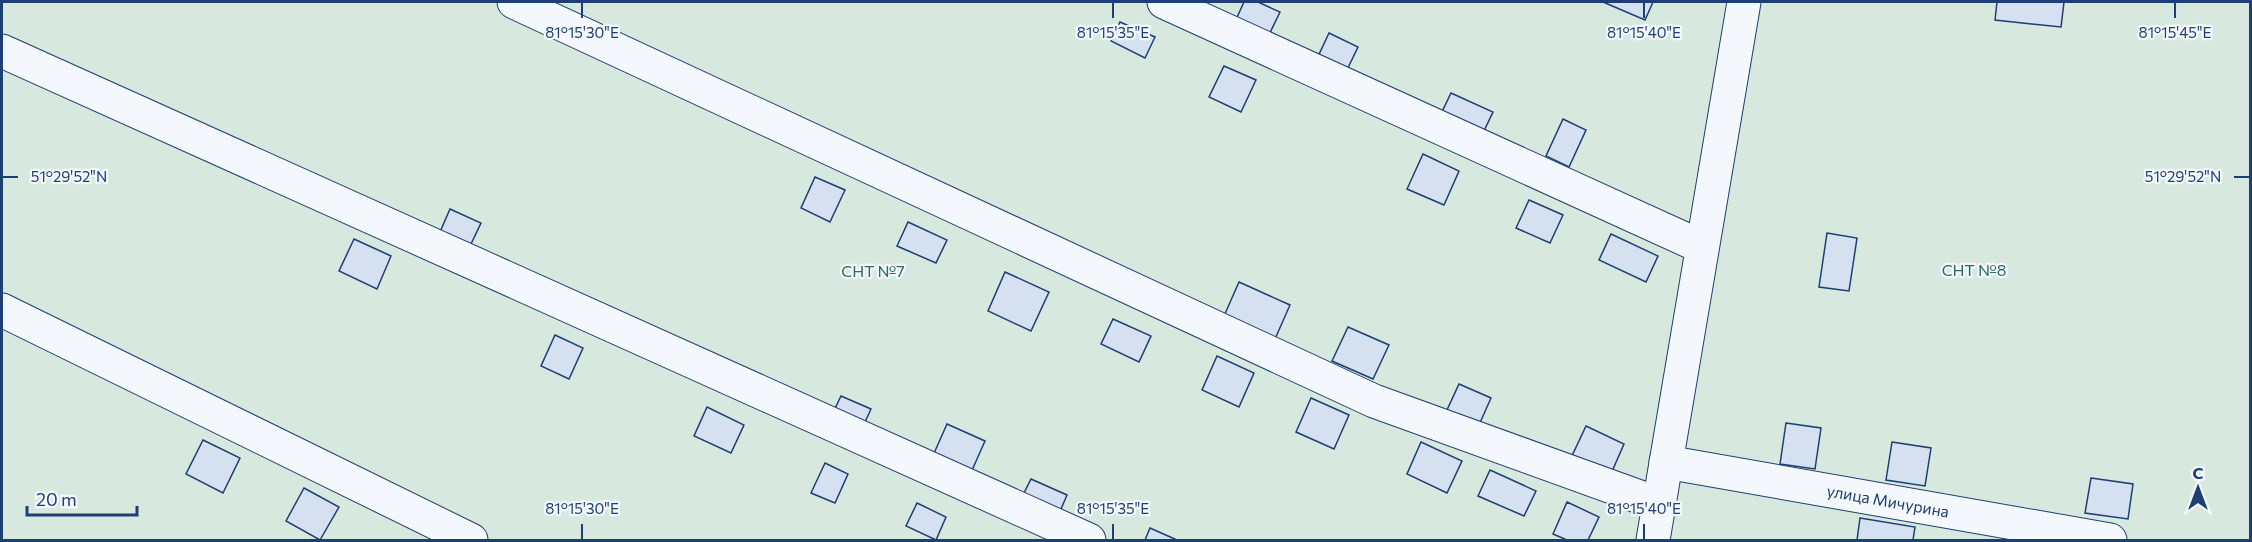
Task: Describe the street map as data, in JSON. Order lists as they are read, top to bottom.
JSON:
{
  "streets": {
    "street": ["улица Мичурина"]
  },
  "parks": ["СНТ №8", "СНТ №7"],
  "scale_bar": "20 m",
  "north": "top",
  "coordinates": [
    "81°15'30\"E",
    "81°15'35\"E",
    "81°15'40\"E",
    "81°15'45\"E",
    "51°29'52\"N"
  ]
}
